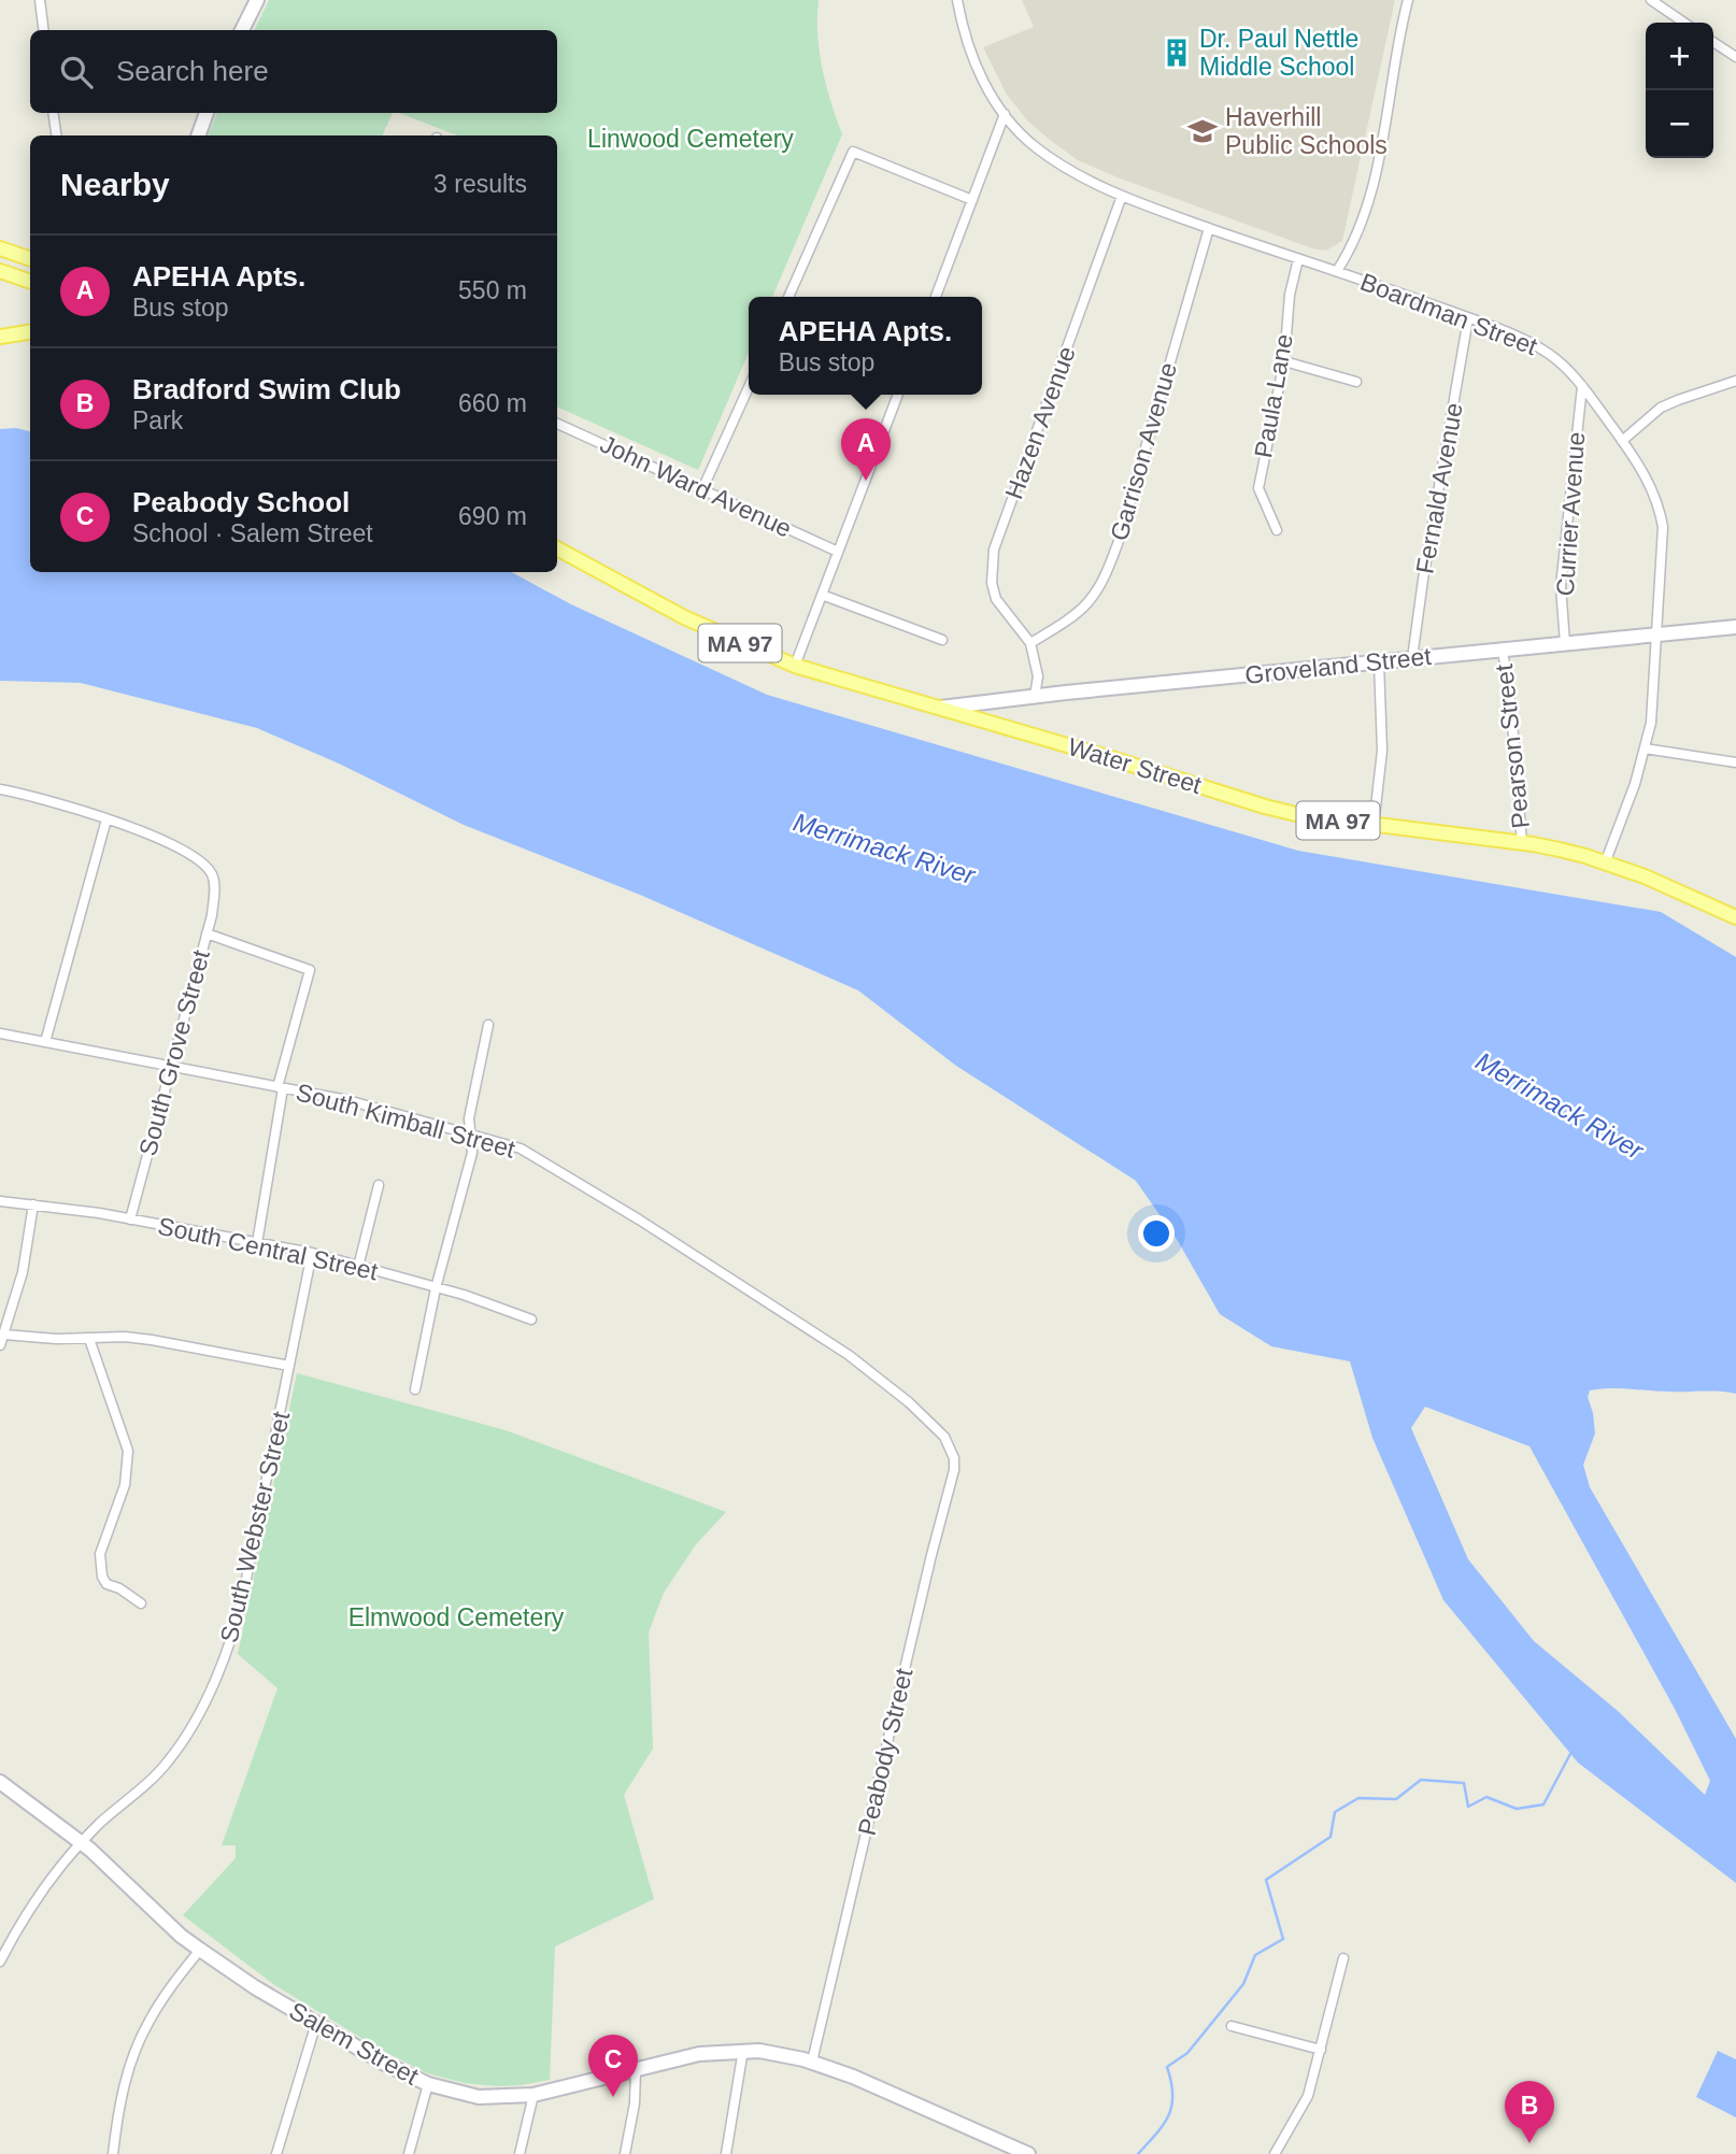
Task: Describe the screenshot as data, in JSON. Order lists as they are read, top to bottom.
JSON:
{
  "streets": {
    "main road": [
      "MA 97",
      "Groveland Street",
      "Water Street",
      "Salem Street"
    ],
    "street": [
      "Boardman Street",
      "Paula Lane",
      "Hazen Avenue",
      "Garrison Avenue",
      "John Ward Avenue",
      "Fernald Avenue",
      "Currier Avenue",
      "Pearson Street",
      "South Grove Street",
      "South Kimball Street",
      "South Central Street",
      "South Webster Street",
      "Peabody Street"
    ]
  },
  "crossings": [
    ["Boardman Street", "Paula Lane"],
    ["Boardman Street", "Hazen Avenue"],
    ["Boardman Street", "Garrison Avenue"],
    ["Boardman Street", "Fernald Avenue"],
    ["Boardman Street", "Currier Avenue"],
    ["Boardman Street", "Groveland Street"],
    ["Boardman Street", "Water Street"],
    ["Hazen Avenue", "Garrison Avenue"],
    ["Fernald Avenue", "Groveland Street"],
    ["Currier Avenue", "Groveland Street"],
    ["Groveland Street", "Pearson Street"],
    ["Groveland Street", "Water Street"],
    ["Pearson Street", "Water Street"],
    ["South Grove Street", "South Kimball Street"],
    ["South Grove Street", "South Central Street"],
    ["South Kimball Street", "Peabody Street"],
    ["South Central Street", "South Webster Street"],
    ["South Webster Street", "Salem Street"],
    ["Peabody Street", "Salem Street"]
  ],
  "water": ["Merrimack River"],
  "parks": ["Linwood Cemetery", "Elmwood Cemetery"],
  "places": {
    "building": ["Dr. Paul Nettle Middle School"],
    "school or university": ["Haverhill Public Schools"]
  },
  "page": {
    "map_buttons": ["+", "−"],
    "search": "Search here",
    "heading": ["Nearby", "3 results"],
    "list": [
      {
        "mark": "A",
        "name": "APEHA Apts.",
        "note": "Bus stop",
        "value": "550 m"
      },
      {
        "mark": "B",
        "name": "Bradford Swim Club",
        "note": "Park",
        "value": "660 m"
      },
      {
        "mark": "C",
        "name": "Peabody School",
        "note": "School · Salem Street",
        "value": "690 m"
      }
    ],
    "popup": ["APEHA Apts.", "Bus stop"],
    "pins": ["A", "C", "B"]
  }
}
